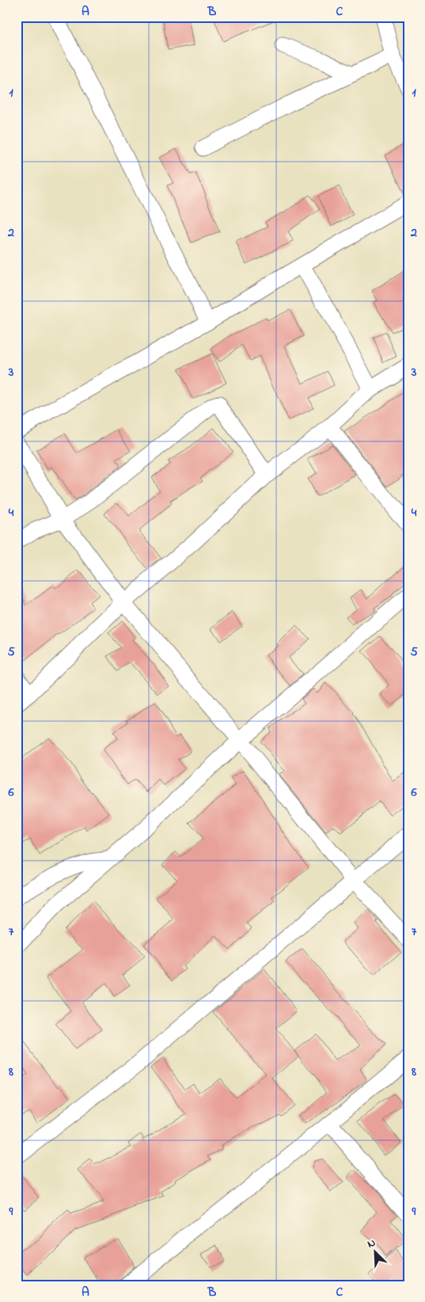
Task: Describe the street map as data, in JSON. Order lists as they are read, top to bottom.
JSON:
{
  "north": "top left",
  "grid": {
    "columns": ["A", "B", "C"],
    "rows": [
      "1",
      "2",
      "3",
      "4",
      "5",
      "6",
      "7",
      "8",
      "9"
    ]
  }
}
